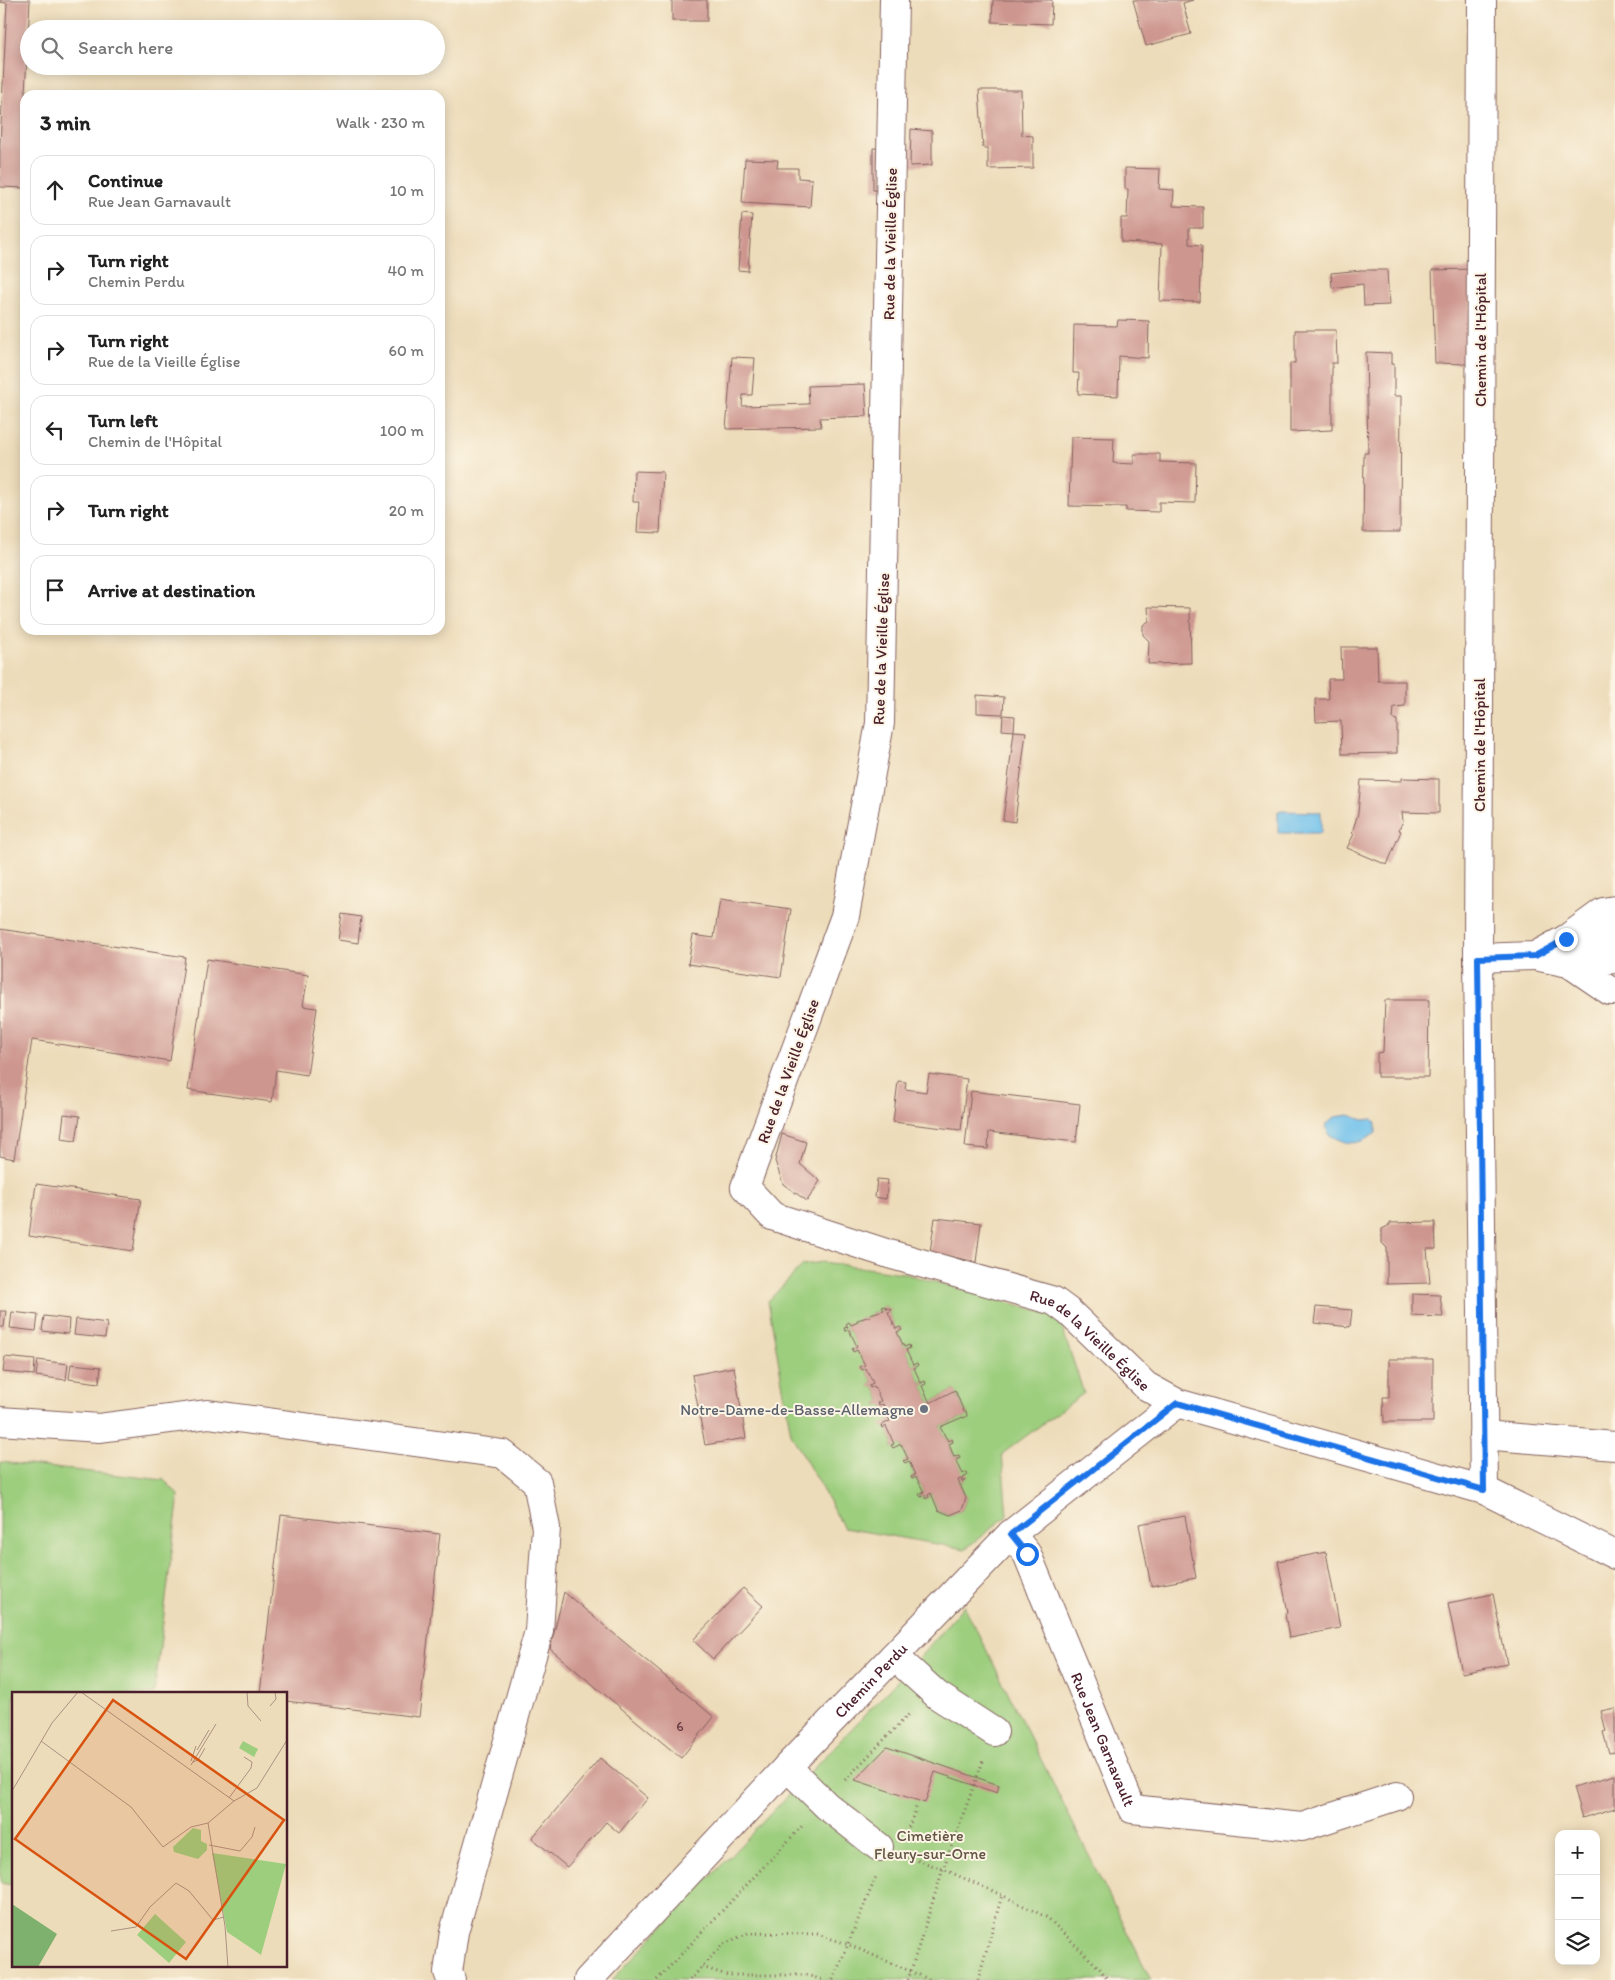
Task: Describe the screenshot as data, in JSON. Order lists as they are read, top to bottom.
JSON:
{
  "streets": {
    "street": [
      "Rue de la Vieille Église",
      "Chemin de l'Hôpital",
      "Chemin Perdu",
      "Rue Jean Garnavault"
    ]
  },
  "crossings": [
    ["Rue de la Vieille Église", "Chemin de l'Hôpital"],
    ["Rue de la Vieille Église", "Chemin Perdu"],
    ["Chemin Perdu", "Rue Jean Garnavault"]
  ],
  "parks": ["Cimetière Fleury-sur-Orne"],
  "places": ["Notre-Dame-de-Basse-Allemagne"],
  "house_numbers": ["6"],
  "page": {
    "search": "Search here",
    "heading": ["3 min", "Walk · 230 m"],
    "list": [
      ["Continue", "Rue Jean Garnavault", "10 m"],
      ["Turn right", "Chemin Perdu", "40 m"],
      ["Turn right", "Rue de la Vieille Église", "60 m"],
      ["Turn left", "Chemin de l'Hôpital", "100 m"],
      ["Turn right", "20 m"],
      "Arrive at destination"
    ],
    "map_buttons": ["+", "−"]
  }
}
